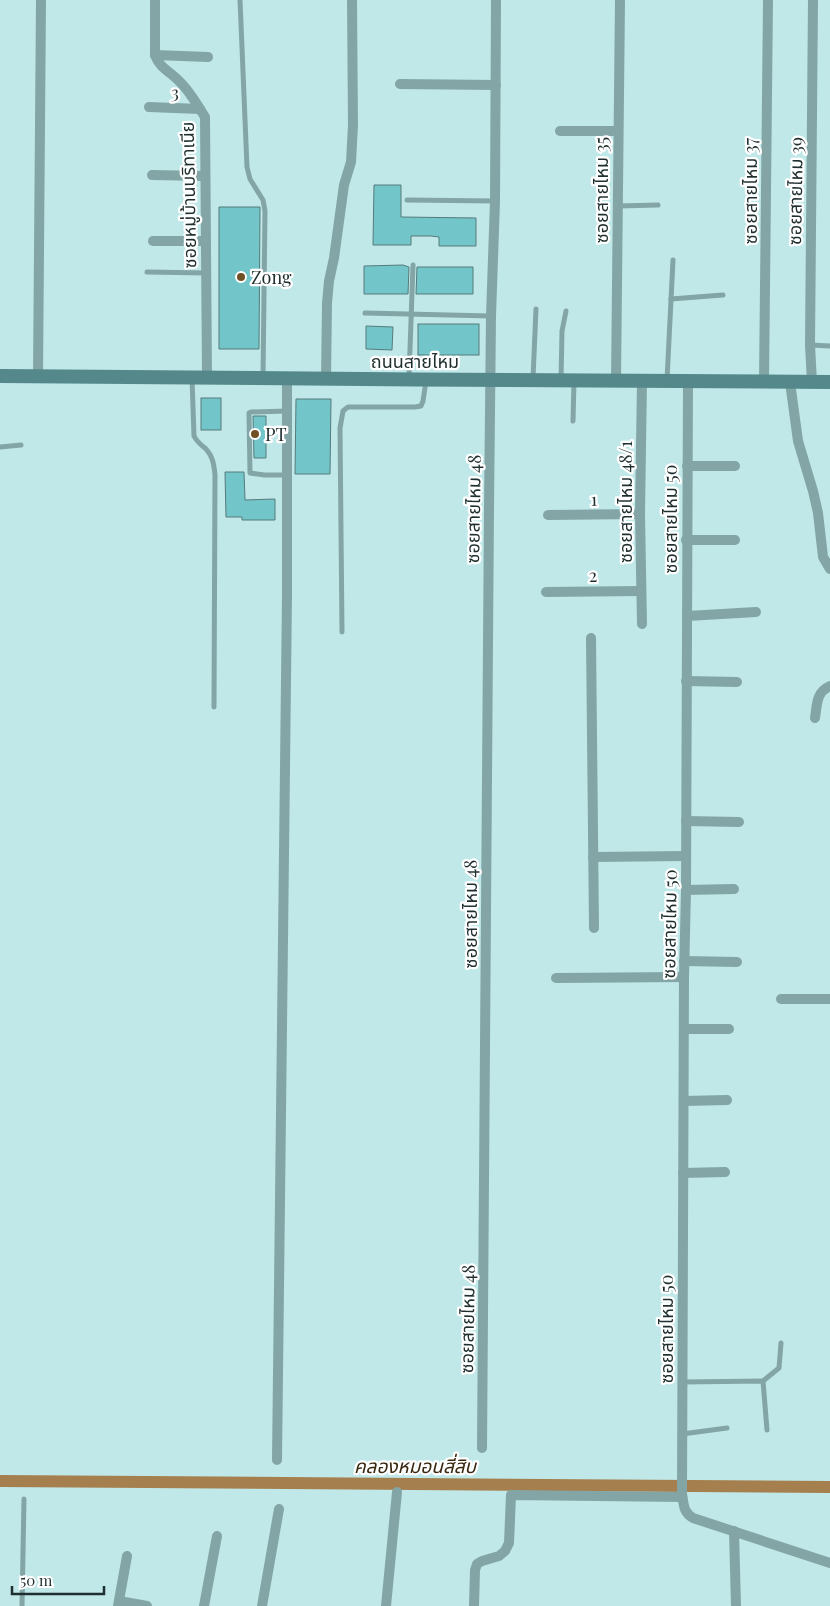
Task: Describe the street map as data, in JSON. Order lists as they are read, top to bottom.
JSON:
{
  "streets": {
    "main road": ["ถนนสายไหม"],
    "street": [
      "3",
      "ซอยสายไหม 35",
      "ซอยสายไหม 37",
      "ซอยสายไหม 39",
      "ซอยหมู่บ้านบริทาเนีย",
      "1",
      "ซอยสายไหม 48/1",
      "ซอยสายไหม 48",
      "ซอยสายไหม 50",
      "2"
    ]
  },
  "crossings": [
    ["3", "ซอยหมู่บ้านบริทาเนีย"],
    ["ซอยสายไหม 35", "ถนนสายไหม"],
    ["ซอยสายไหม 37", "ถนนสายไหม"],
    ["ซอยสายไหม 39", "ถนนสายไหม"],
    ["ซอยหมู่บ้านบริทาเนีย", "ถนนสายไหม"],
    ["ถนนสายไหม", "ซอยสายไหม 48/1"],
    ["ถนนสายไหม", "ซอยสายไหม 48"],
    ["ถนนสายไหม", "ซอยสายไหม 50"],
    ["1", "ซอยสายไหม 48/1"],
    ["ซอยสายไหม 48/1", "2"]
  ],
  "water": ["คลองหมอนสี่สิบ"],
  "places": ["Zong", "PT"],
  "scale_bar": "50 m"
}
